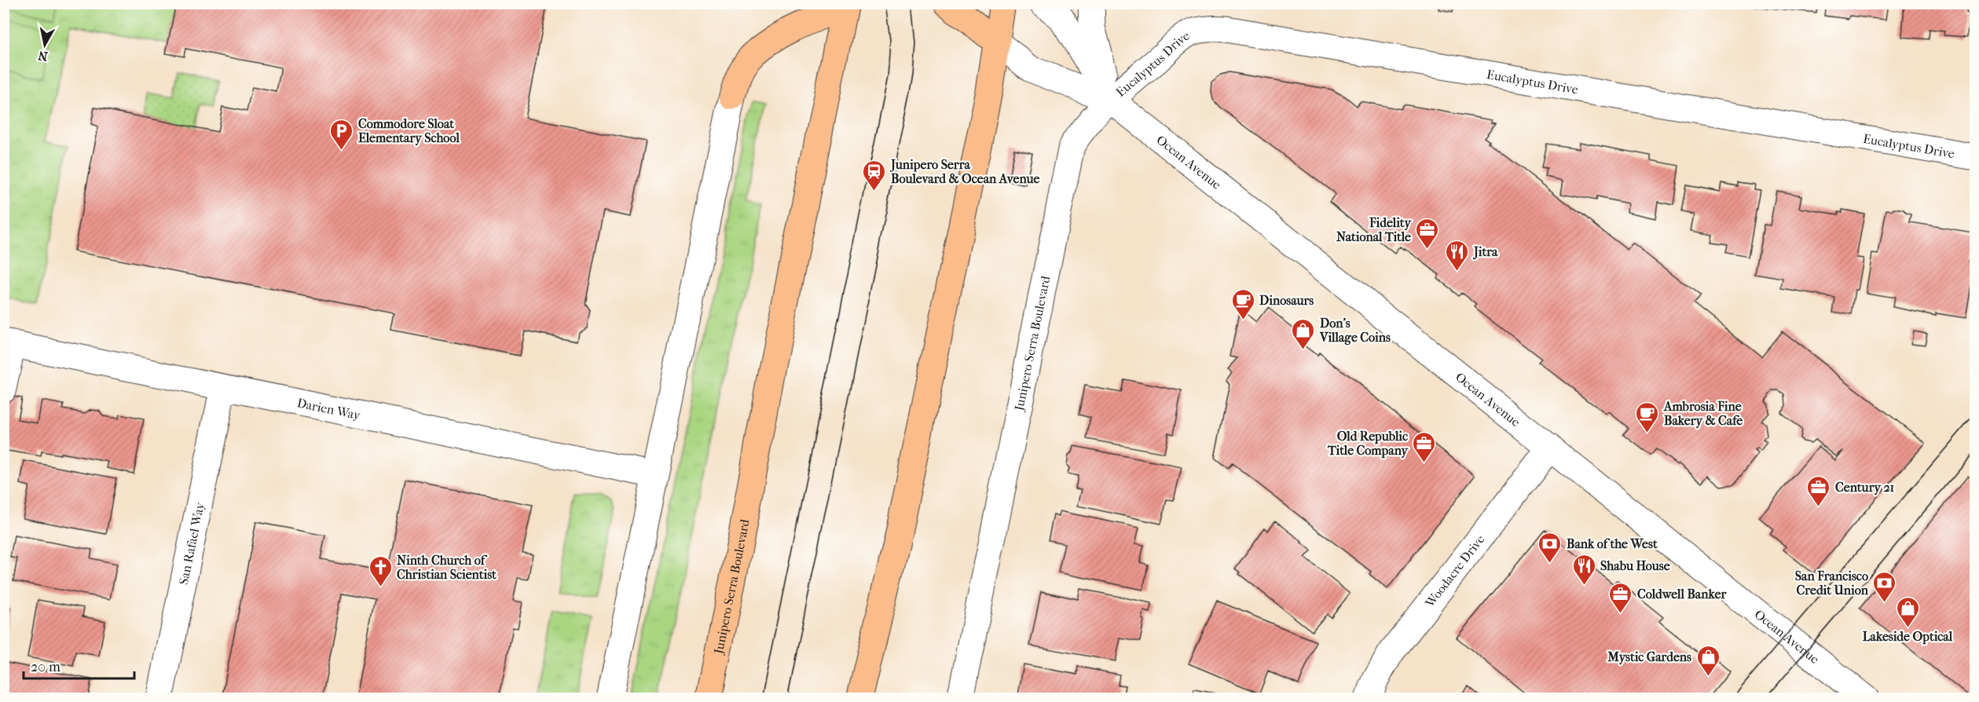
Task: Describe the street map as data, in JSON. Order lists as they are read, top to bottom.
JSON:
{
  "streets": {
    "main road": ["Ocean Avenue", "Junipero Serra Boulevard"],
    "street": [
      "Eucalyptus Drive",
      "Darien Way",
      "San Rafael Way",
      "Woodacre Drive"
    ]
  },
  "crossings": [
    ["Eucalyptus Drive", "Ocean Avenue"],
    ["Eucalyptus Drive", "Junipero Serra Boulevard"],
    ["Ocean Avenue", "Junipero Serra Boulevard"],
    ["Ocean Avenue", "Woodacre Drive"],
    ["Darien Way", "San Rafael Way"]
  ],
  "places": {
    "parking": ["Commodore Sloat Elementary School"],
    "station": ["Junipero Serra Boulevard & Ocean Avenue"],
    "office": [
      "Fidelity National Title",
      "Old Republic Title Company",
      "Century 21",
      "Coldwell Banker"
    ],
    "restaurant": ["Jitra", "Shabu House"],
    "cafe": ["Dinosaurs", "Ambrosia Fine Bakery & Cafe"],
    "shop": ["Don's Village Coins", "Lakeside Optical", "Mystic Gardens"],
    "bank": ["Bank of the West", "San Francisco Credit Union"],
    "church": ["Ninth Church of Christian Scientist"]
  },
  "scale_bar": "20 m",
  "north": "bottom"
}
